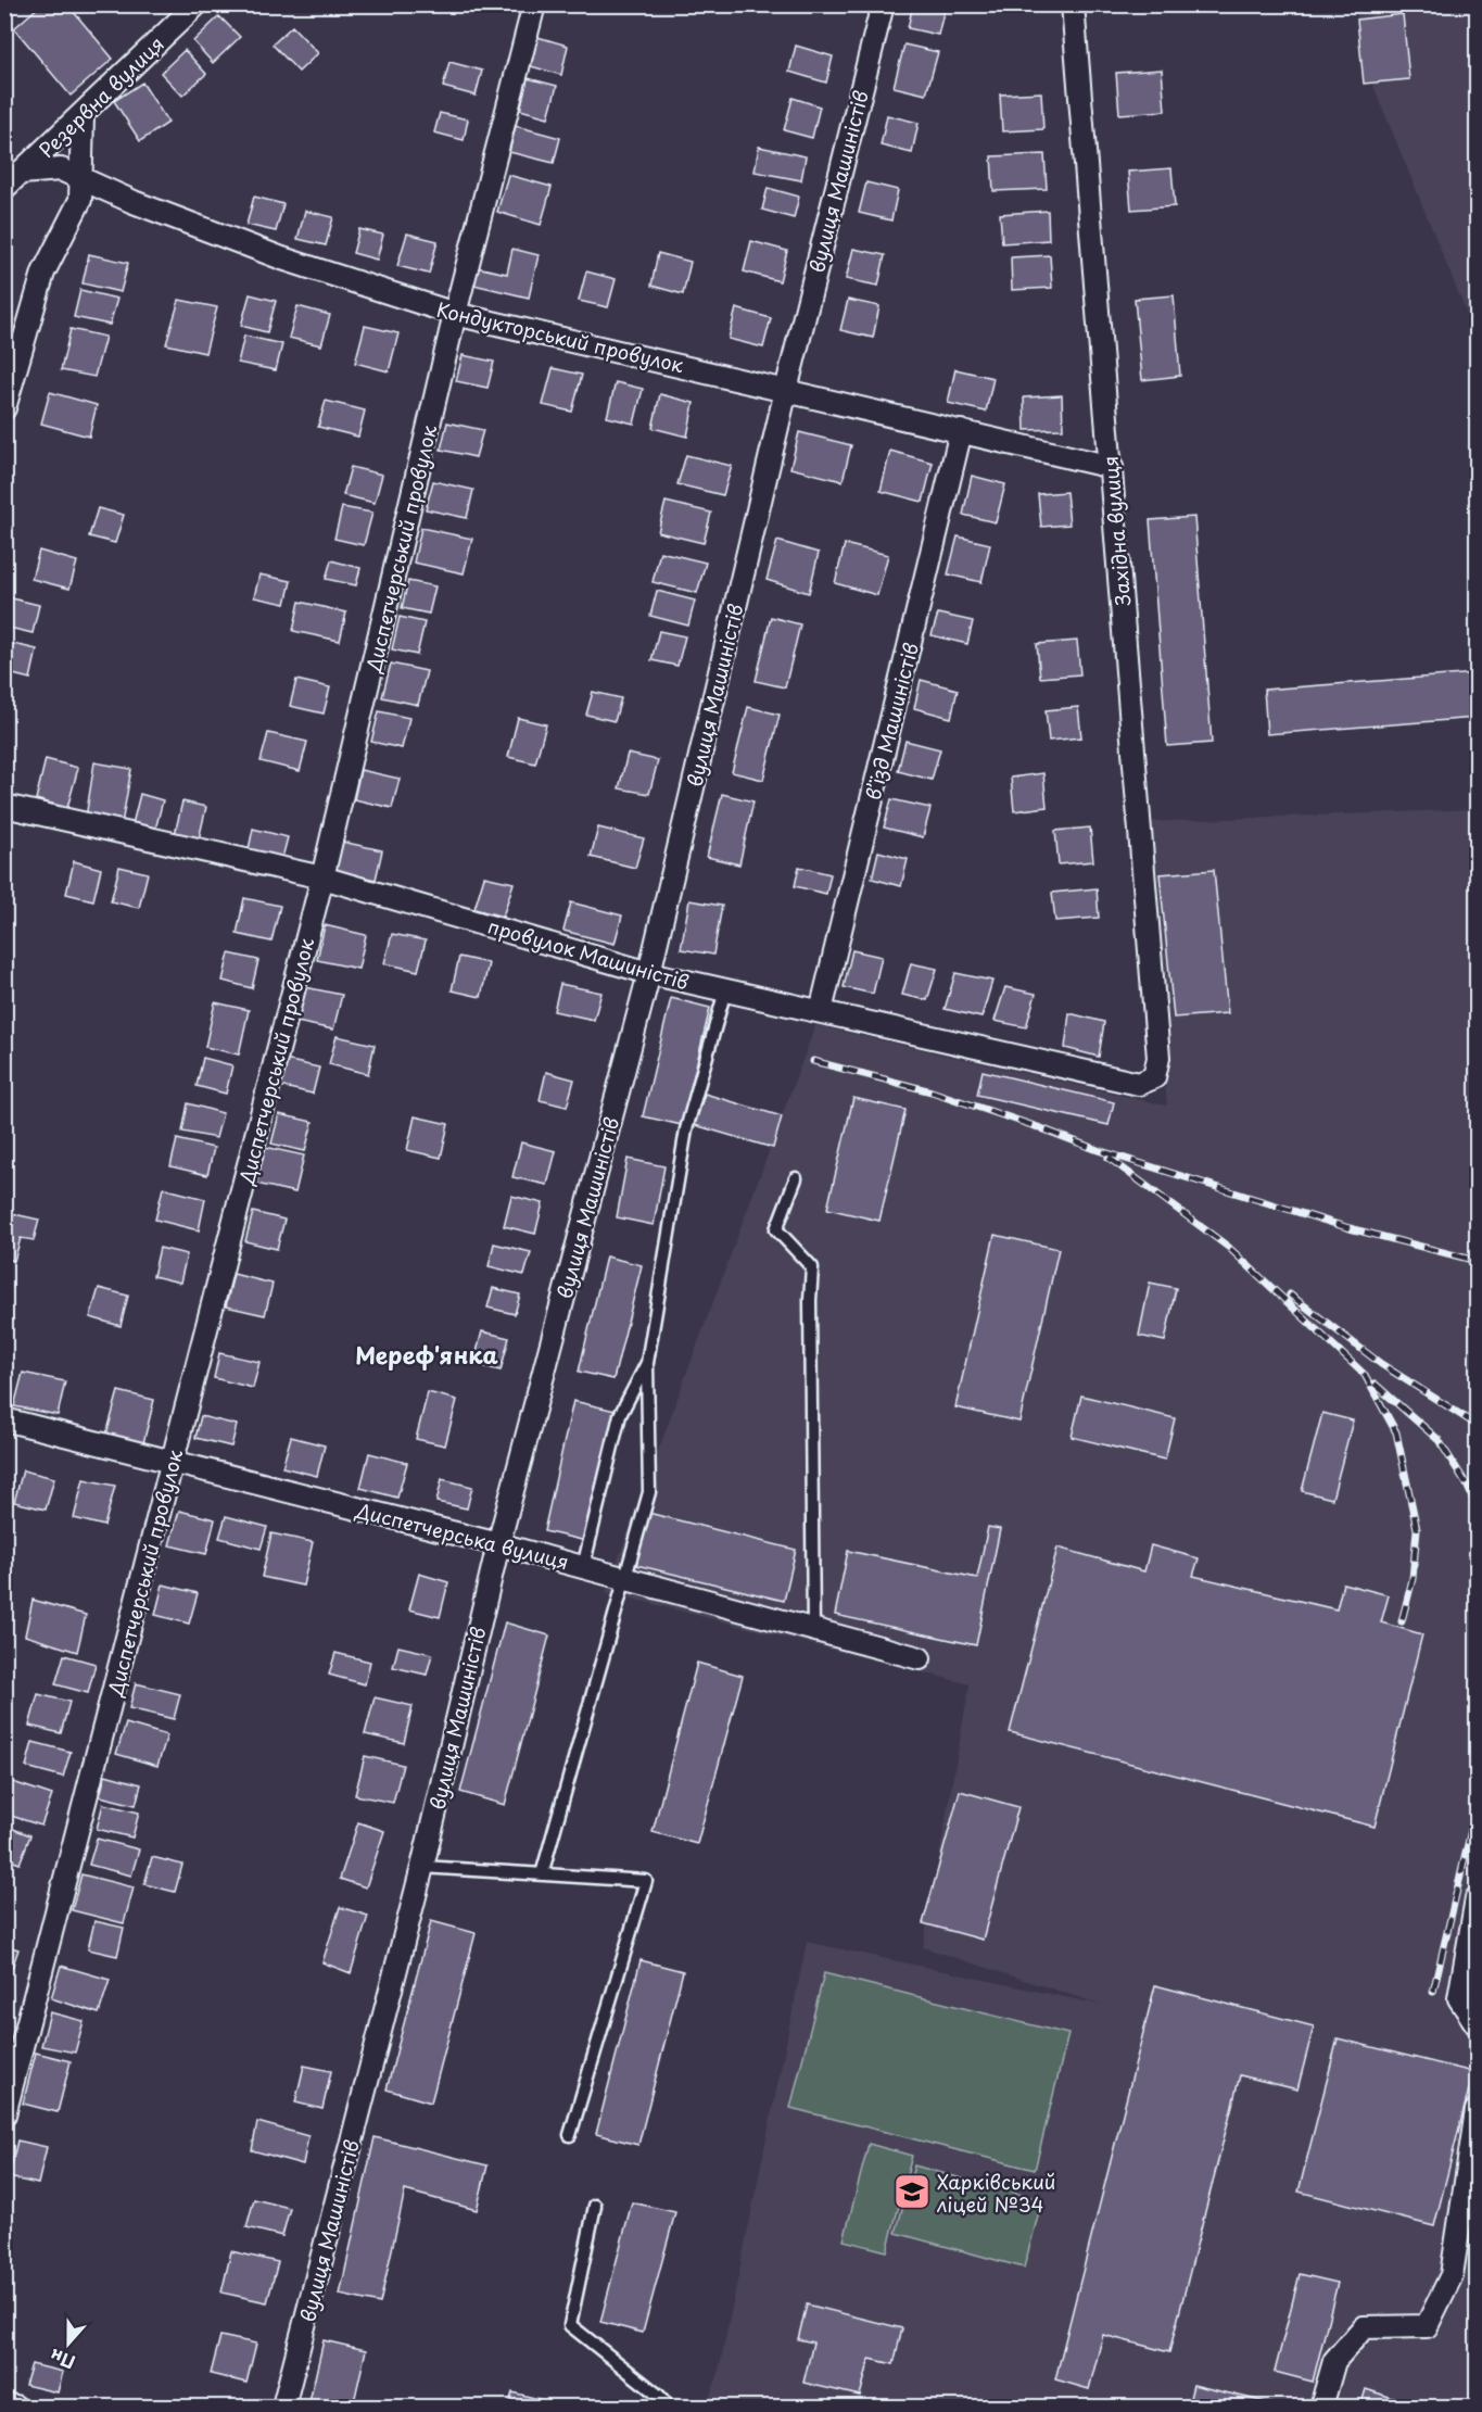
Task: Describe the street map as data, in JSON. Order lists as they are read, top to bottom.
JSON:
{
  "streets": {
    "street": [
      "Резервна вулиця",
      "вулиця Машиністів",
      "Кондукторський провулок",
      "Західна вулиця",
      "Диспетчерський провулок",
      "в’їзд Машиністів",
      "провулок Машиністів",
      "Диспетчерська вулиця"
    ]
  },
  "crossings": [
    ["Резервна вулиця", "Кондукторський провулок"],
    ["вулиця Машиністів", "Кондукторський провулок"],
    ["вулиця Машиністів", "провулок Машиністів"],
    ["вулиця Машиністів", "Диспетчерська вулиця"],
    ["Кондукторський провулок", "Західна вулиця"],
    ["Кондукторський провулок", "Диспетчерський провулок"],
    ["Кондукторський провулок", "в’їзд Машиністів"],
    ["Західна вулиця", "провулок Машиністів"],
    ["Диспетчерський провулок", "провулок Машиністів"],
    ["Диспетчерський провулок", "Диспетчерська вулиця"],
    ["в’їзд Машиністів", "провулок Машиністів"]
  ],
  "districts": ["Мереф'янка"],
  "places": {
    "school or university": ["Харківський ліцей №34"]
  },
  "north": "bottom"
}
